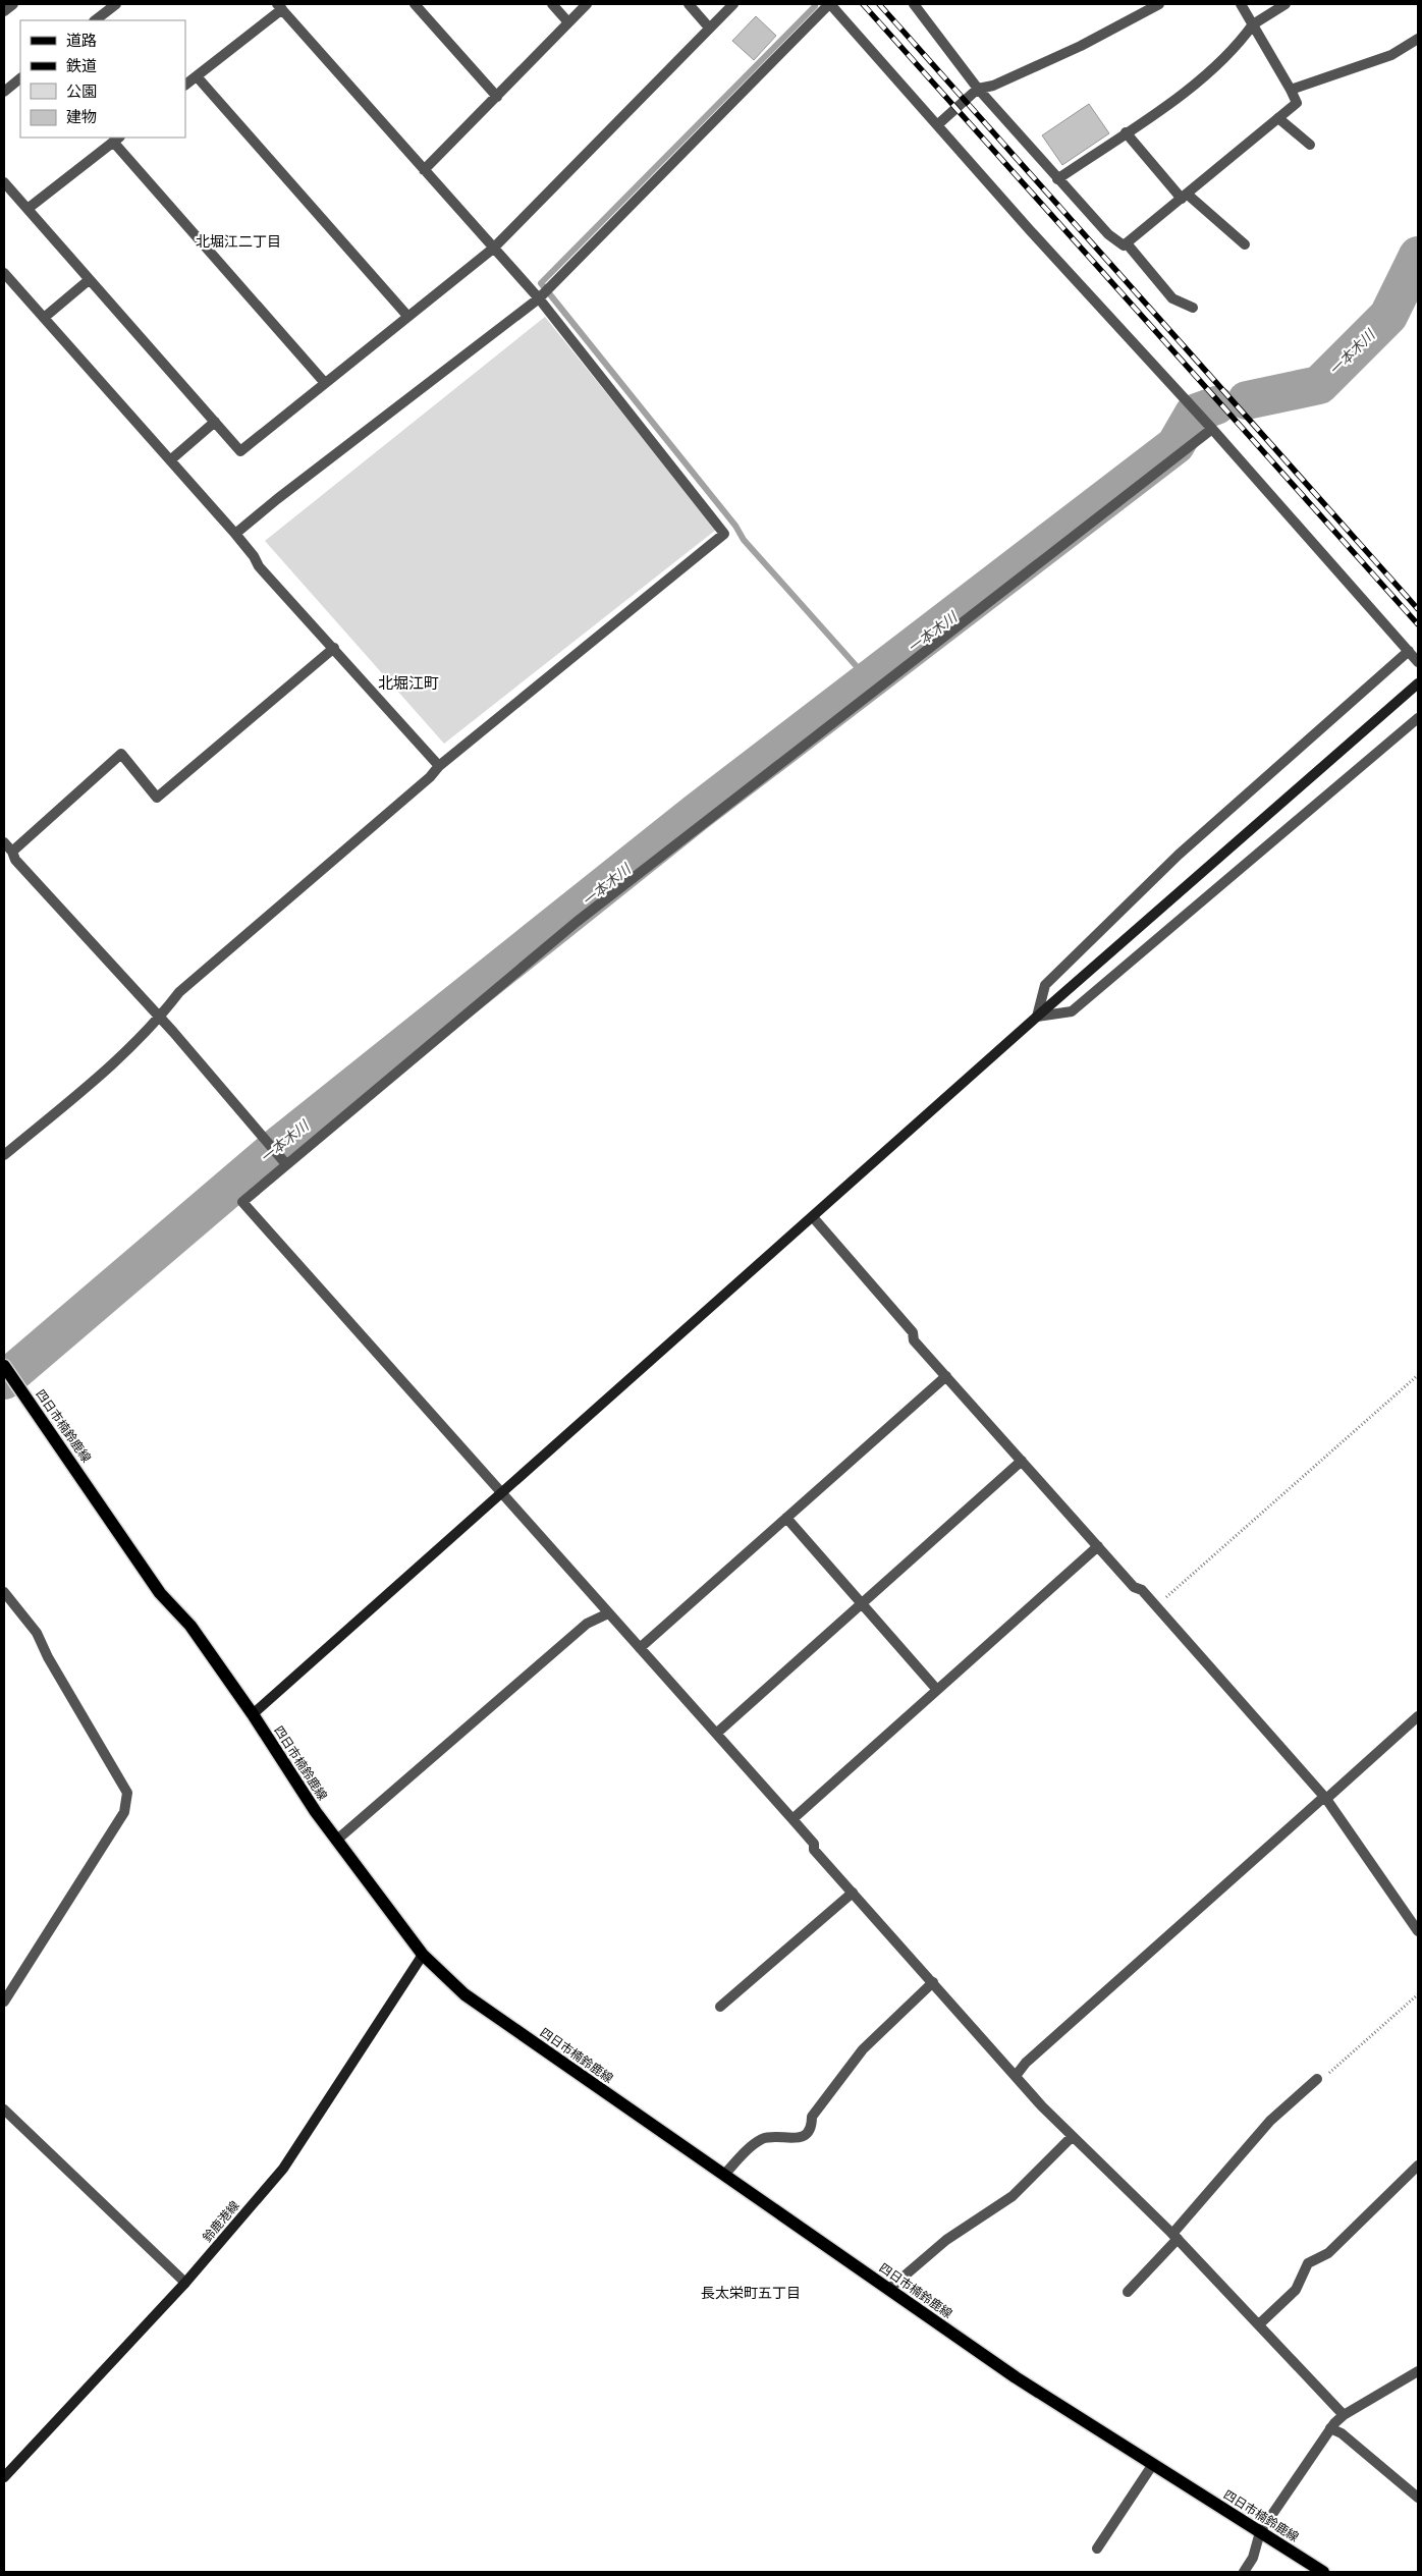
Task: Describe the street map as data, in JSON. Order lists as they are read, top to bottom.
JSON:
{
  "streets": {
    "main road": ["四日市楠鈴鹿線"],
    "street": ["鈴鹿港線"]
  },
  "crossings": [
    ["四日市楠鈴鹿線", "鈴鹿港線"]
  ],
  "districts": ["北堀江二丁目", "北堀江町", "長太栄町五丁目"],
  "water": ["一本木川"],
  "legend": [
    "道路",
    "鉄道",
    "公園",
    "建物"
  ]
}
